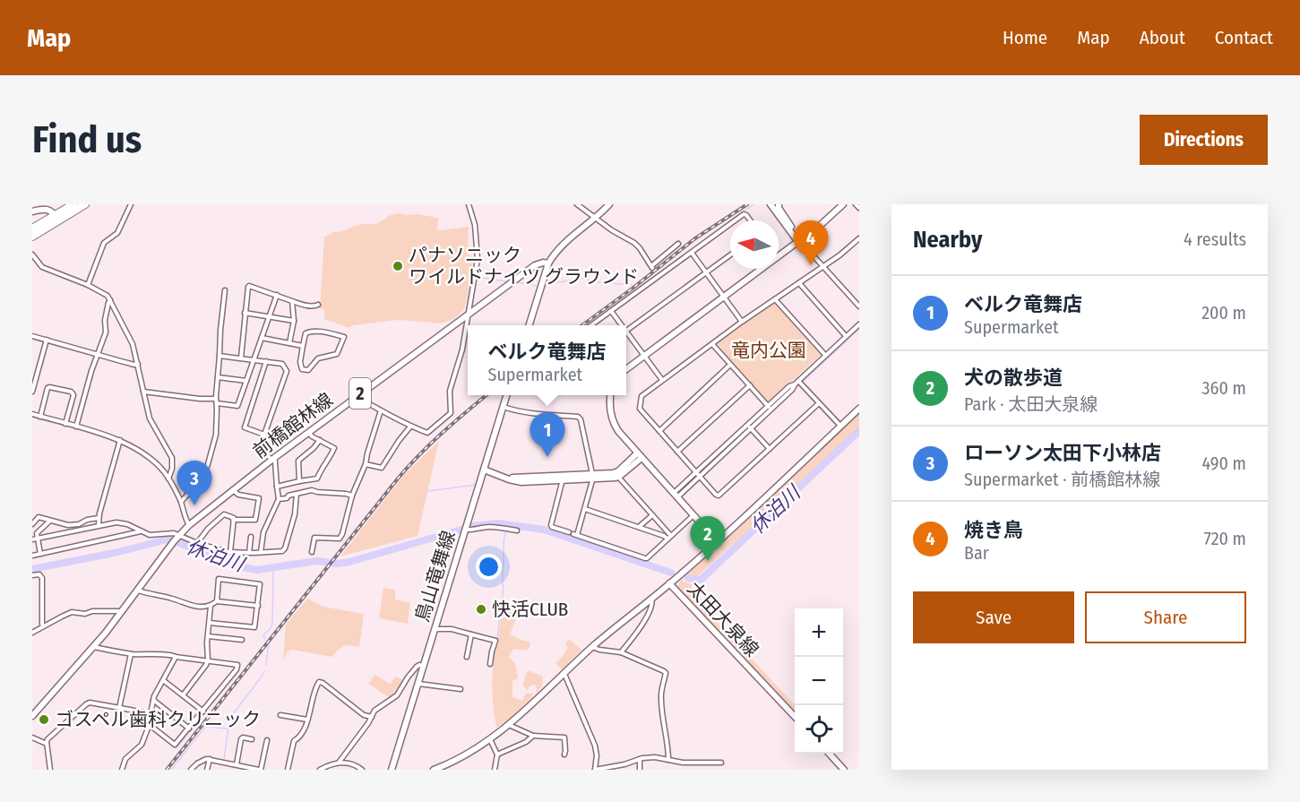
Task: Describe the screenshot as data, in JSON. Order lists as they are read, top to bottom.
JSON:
{
  "streets": {
    "main road": [
      "2",
      "前橋館林線",
      "鳥山竜舞線",
      "太田大泉線"
    ]
  },
  "water": ["休泊川"],
  "parks": ["竜内公園"],
  "places": ["パナソニック ワイルドナイツ グラウンド", "快活CLUB", "ゴスペル歯科クリニック"],
  "north": "left",
  "page": {
    "header": "Map",
    "nav": [
      "Home",
      "Map",
      "About",
      "Contact"
    ],
    "buttons": [
      "Directions",
      ["Save", "Share"]
    ],
    "title": "Find us",
    "heading": ["Nearby", "4 results"],
    "pins": [
      "4",
      "1",
      "3",
      "2"
    ],
    "list": [
      {
        "mark": "1",
        "name": "ベルク竜舞店",
        "note": "Supermarket",
        "value": "200 m"
      },
      {
        "mark": "2",
        "name": "犬の散歩道",
        "note": "Park · 太田大泉線",
        "value": "360 m"
      },
      {
        "mark": "3",
        "name": "ローソン太田下小林店",
        "note": "Supermarket · 前橋館林線",
        "value": "490 m"
      },
      {
        "mark": "4",
        "name": "焼き鳥",
        "note": "Bar",
        "value": "720 m"
      }
    ],
    "popup": ["ベルク竜舞店", "Supermarket"],
    "map_buttons": ["+", "−"]
  }
}
